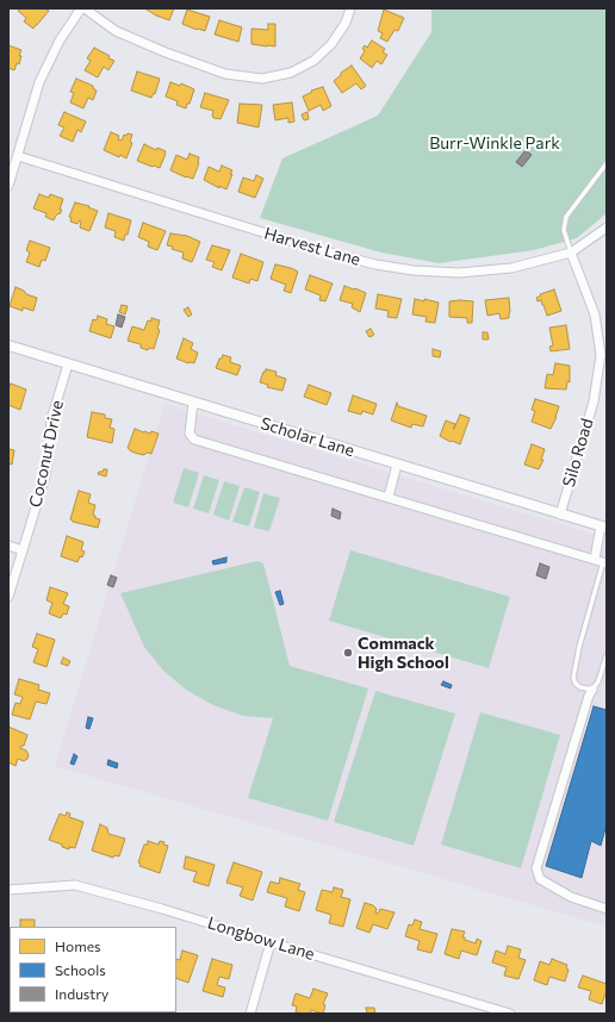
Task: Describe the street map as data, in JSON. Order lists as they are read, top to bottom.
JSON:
{
  "streets": {
    "street": [
      "Harvest Lane",
      "Scholar Lane",
      "Silo Road",
      "Coconut Drive",
      "Longbow Lane"
    ]
  },
  "crossings": [
    ["Harvest Lane", "Silo Road"],
    ["Scholar Lane", "Silo Road"],
    ["Scholar Lane", "Coconut Drive"]
  ],
  "parks": ["Burr-Winkle Park"],
  "places": ["Commack High School"],
  "legend": ["Homes", "Schools", "Industry"]
}
